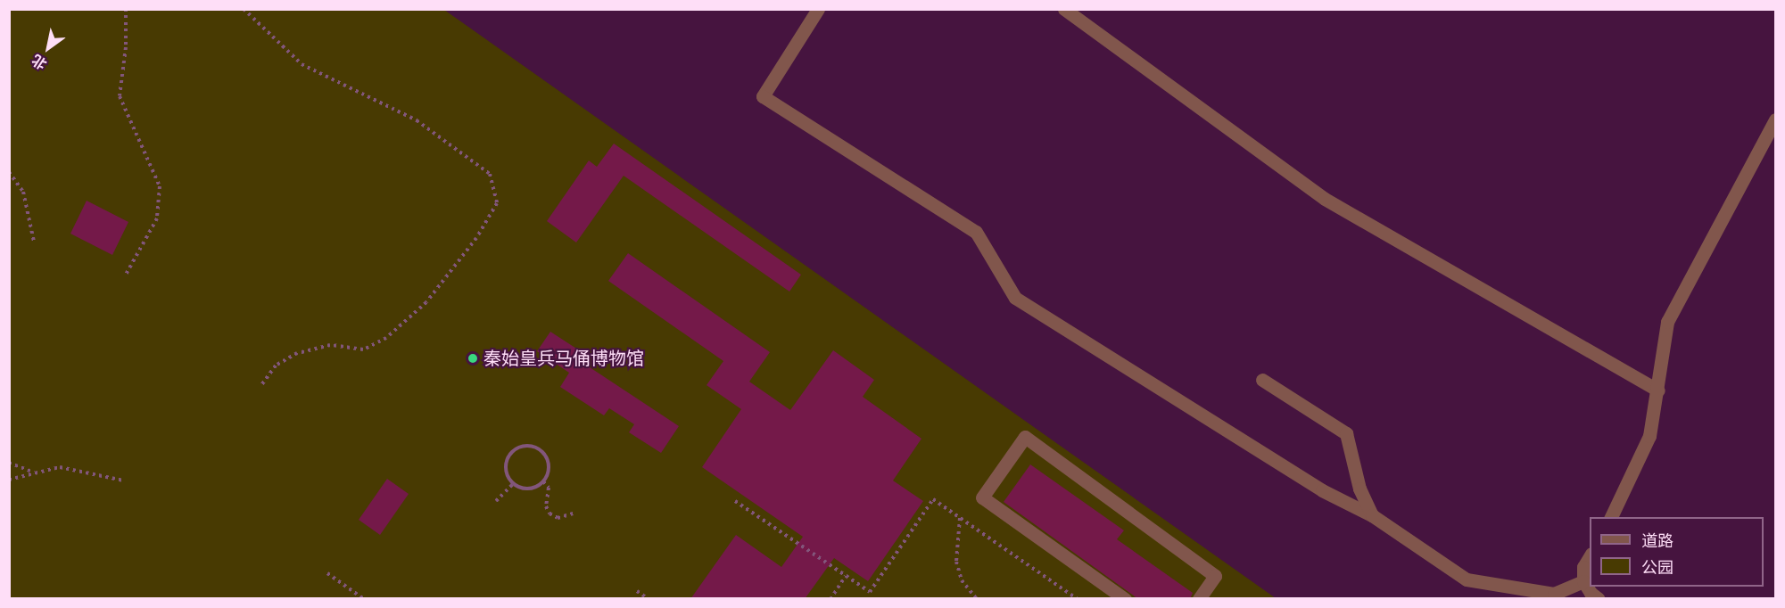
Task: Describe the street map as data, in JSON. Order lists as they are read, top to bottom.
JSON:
{
  "places": ["秦始皇兵马俑博物馆"],
  "legend": ["道路", "公园"],
  "north": "bottom left"
}
